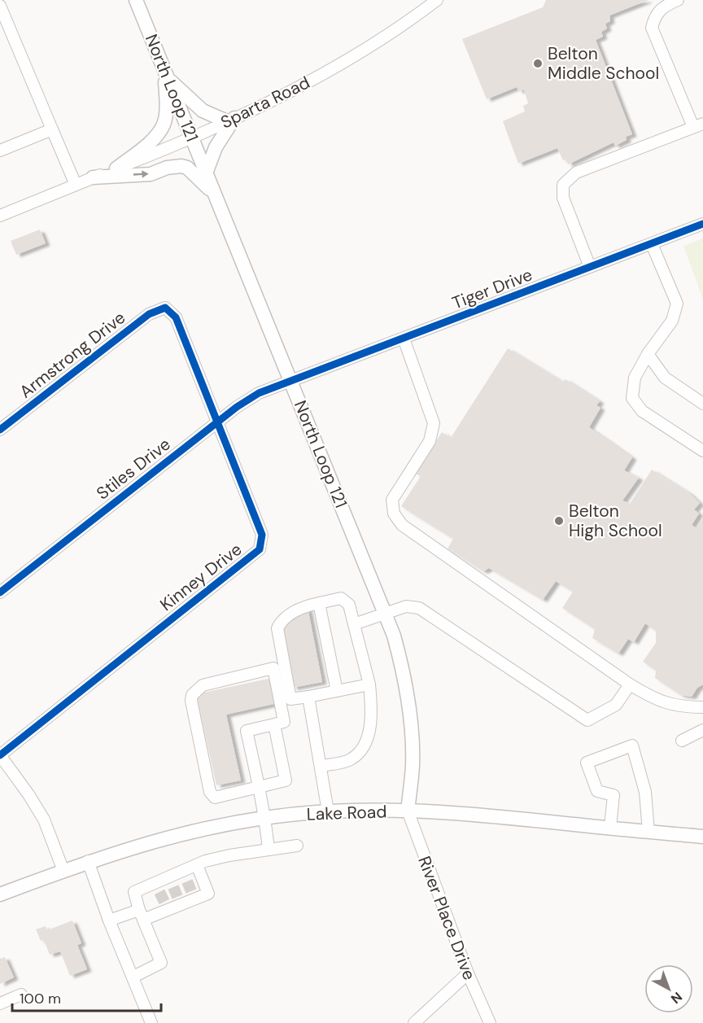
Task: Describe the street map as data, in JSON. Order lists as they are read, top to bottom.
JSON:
{
  "streets": {
    "main road": ["North Loop 121", "Lake Road"],
    "street": [
      "Sparta Road",
      "Tiger Drive",
      "Armstrong Drive",
      "Stiles Drive",
      "Kinney Drive",
      "River Place Drive"
    ]
  },
  "crossings": [
    ["North Loop 121", "Sparta Road"],
    ["North Loop 121", "Tiger Drive"],
    ["North Loop 121", "Stiles Drive"],
    ["North Loop 121", "Lake Road"],
    ["North Loop 121", "River Place Drive"],
    ["Tiger Drive", "Stiles Drive"],
    ["Armstrong Drive", "Kinney Drive"],
    ["Stiles Drive", "Kinney Drive"],
    ["Lake Road", "River Place Drive"]
  ],
  "places": ["Belton Middle School", "Belton High School"],
  "scale_bar": "100 m",
  "north": "bottom right"
}
